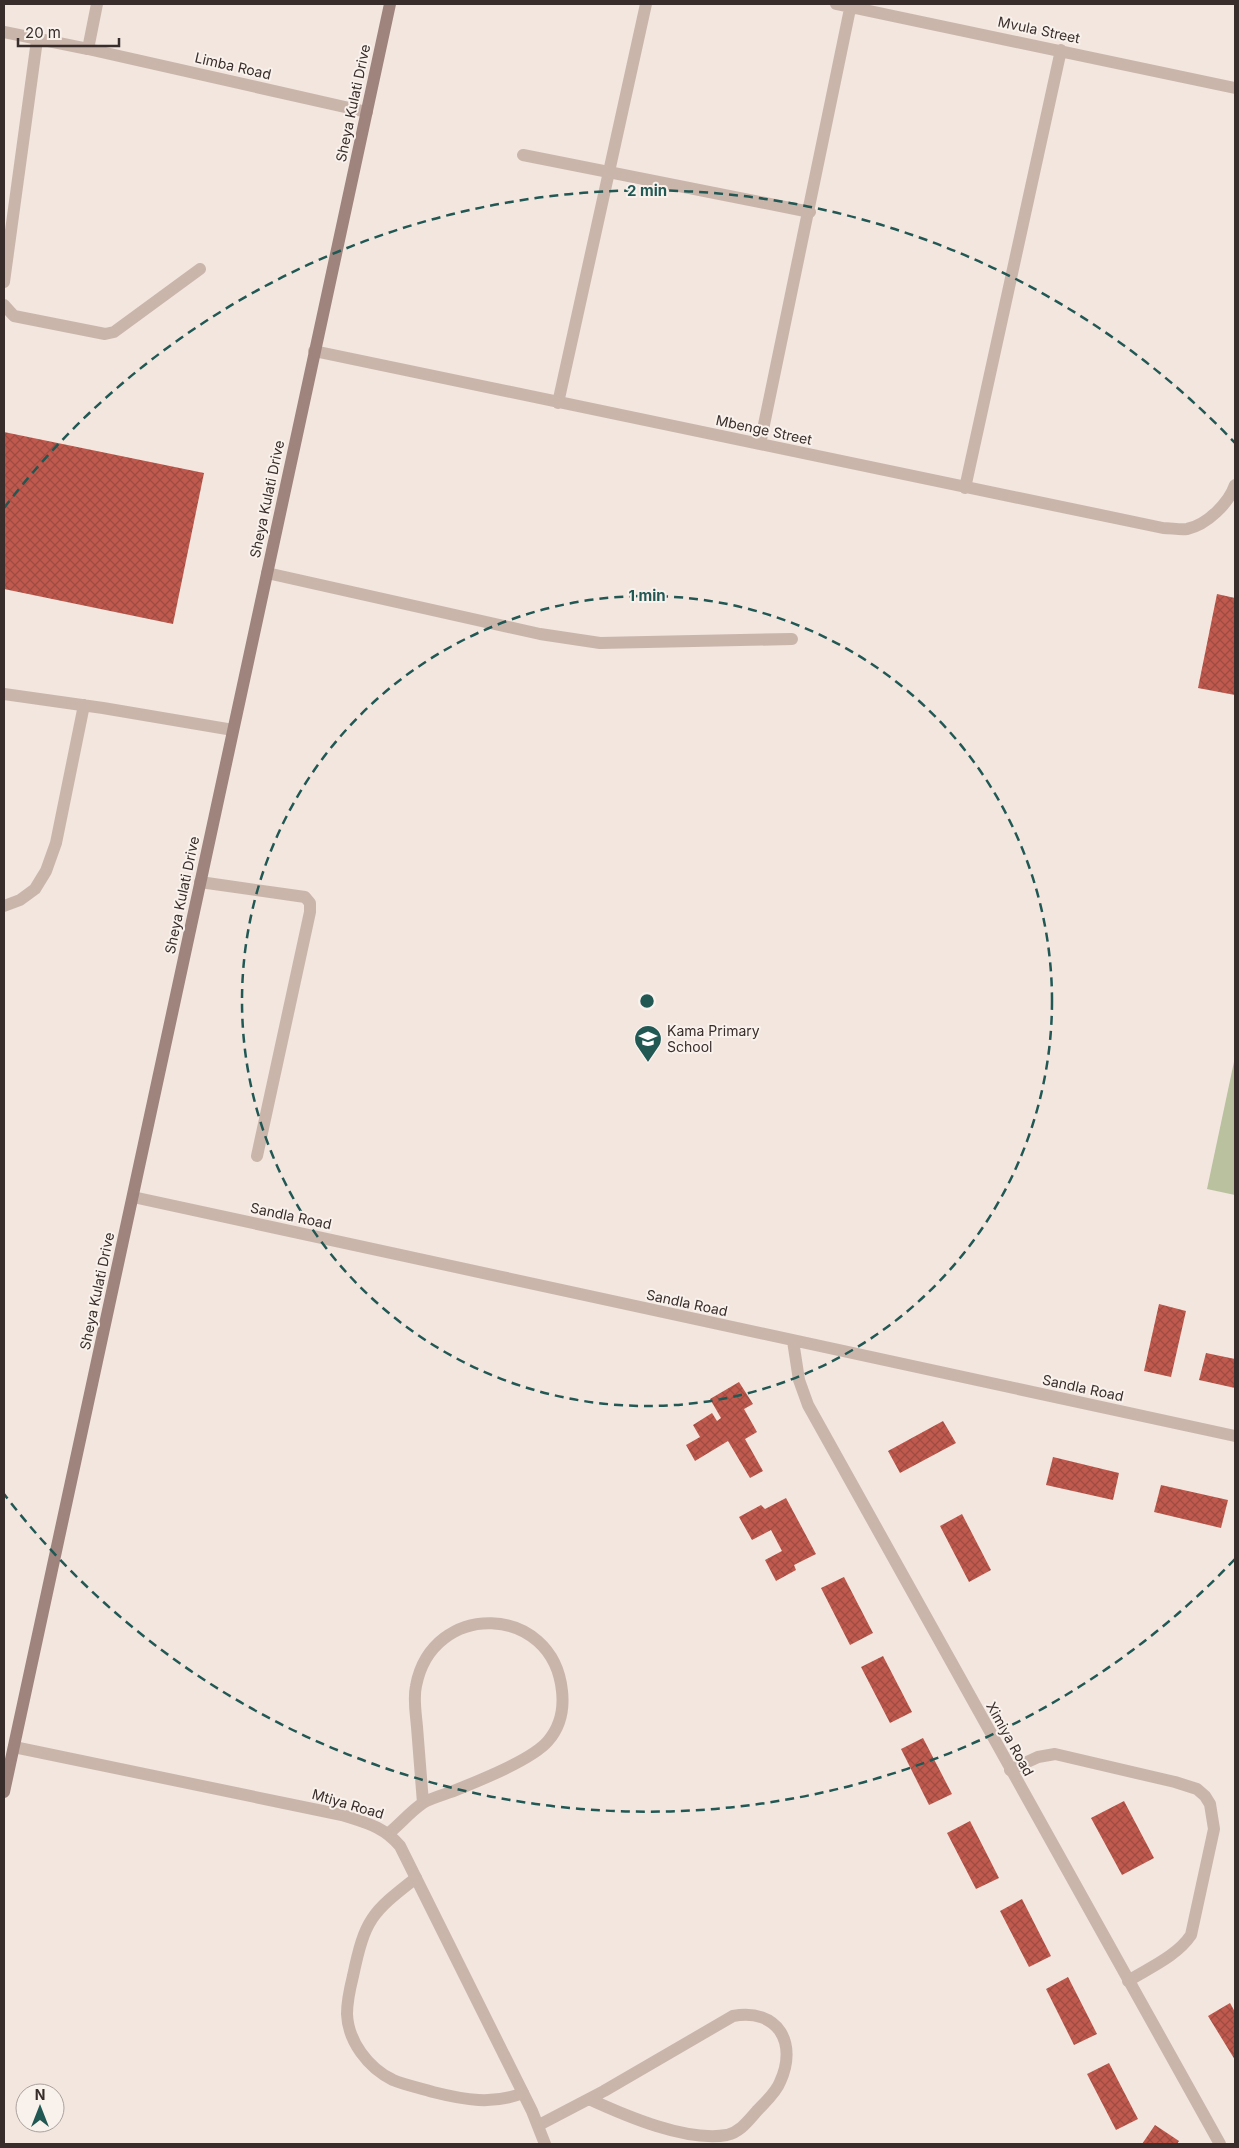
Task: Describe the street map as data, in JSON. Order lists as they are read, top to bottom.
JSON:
{
  "streets": {
    "street": [
      "Mvula Street",
      "Limba Road",
      "Sheya Kulati Drive",
      "Mbenge Street",
      "Sandla Road",
      "Ximiya Road",
      "Mtiya Road"
    ]
  },
  "crossings": [
    ["Limba Road", "Sheya Kulati Drive"],
    ["Sheya Kulati Drive", "Mbenge Street"],
    ["Sheya Kulati Drive", "Sandla Road"],
    ["Sheya Kulati Drive", "Mtiya Road"],
    ["Sandla Road", "Ximiya Road"]
  ],
  "places": {
    "school or university": ["Kama Primary School"]
  },
  "scale_bar": "20 m",
  "north": "top",
  "rings": ["2 min", "1 min"]
}
